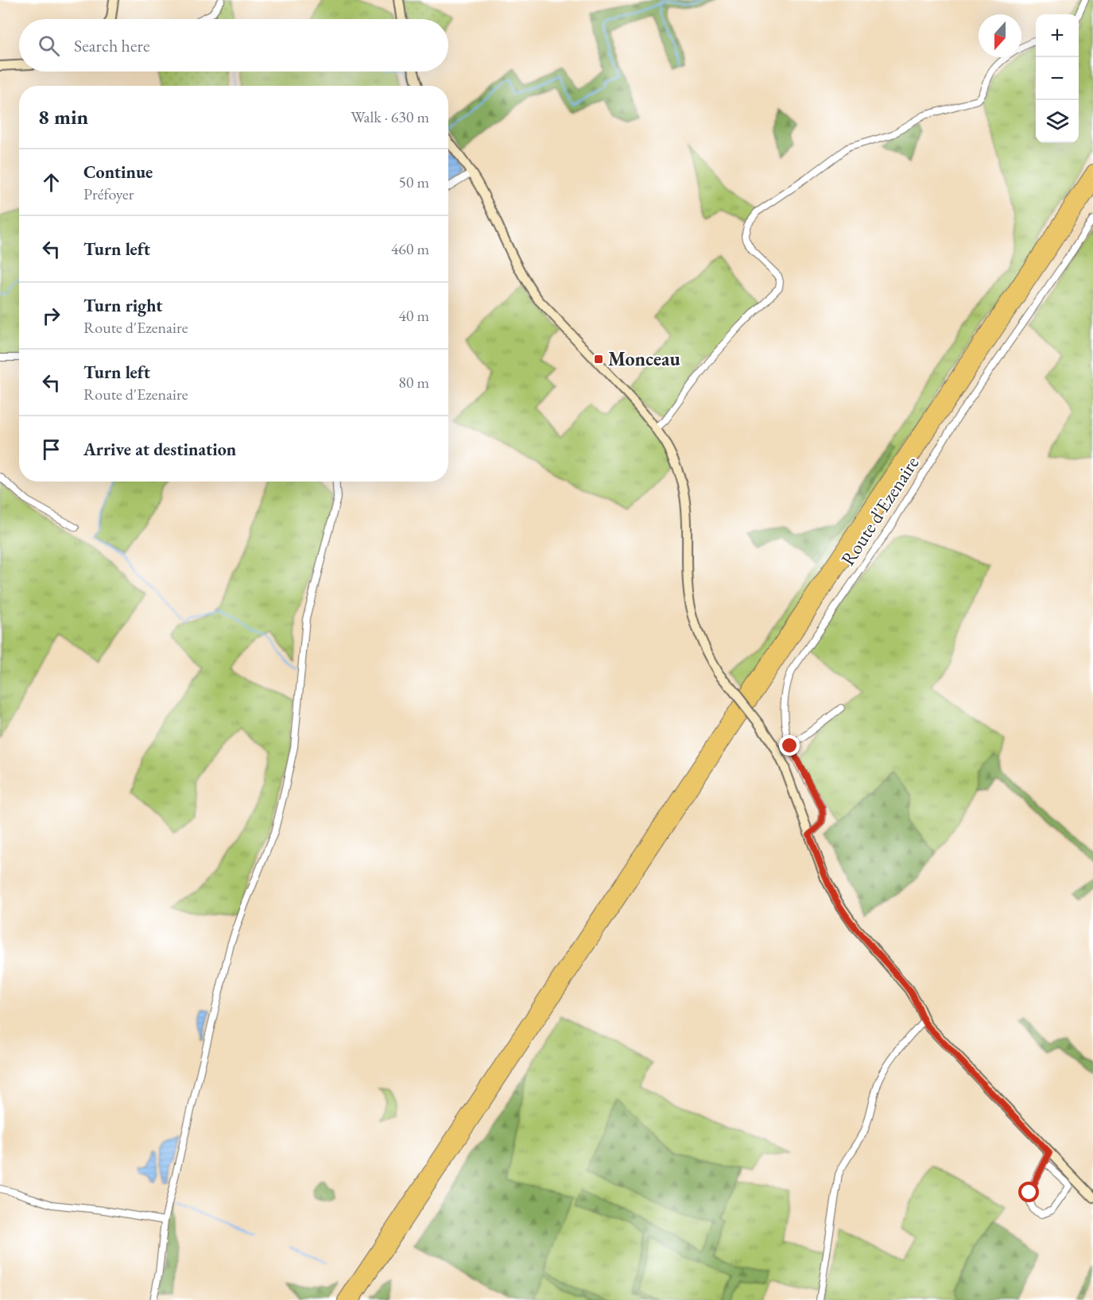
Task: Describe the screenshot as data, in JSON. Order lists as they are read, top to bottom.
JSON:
{
  "streets": {
    "street": ["Route d'Ezenaire"]
  },
  "places": {
    "transit": ["Monceau"]
  },
  "north": "bottom",
  "page": {
    "map_buttons": ["+", "−"],
    "search": "Search here",
    "heading": ["8 min", "Walk · 630 m"],
    "list": [
      ["Continue", "Préfoyer", "50 m"],
      ["Turn left", "460 m"],
      ["Turn right", "Route d'Ezenaire", "40 m"],
      ["Turn left", "Route d'Ezenaire", "80 m"],
      "Arrive at destination"
    ]
  }
}
